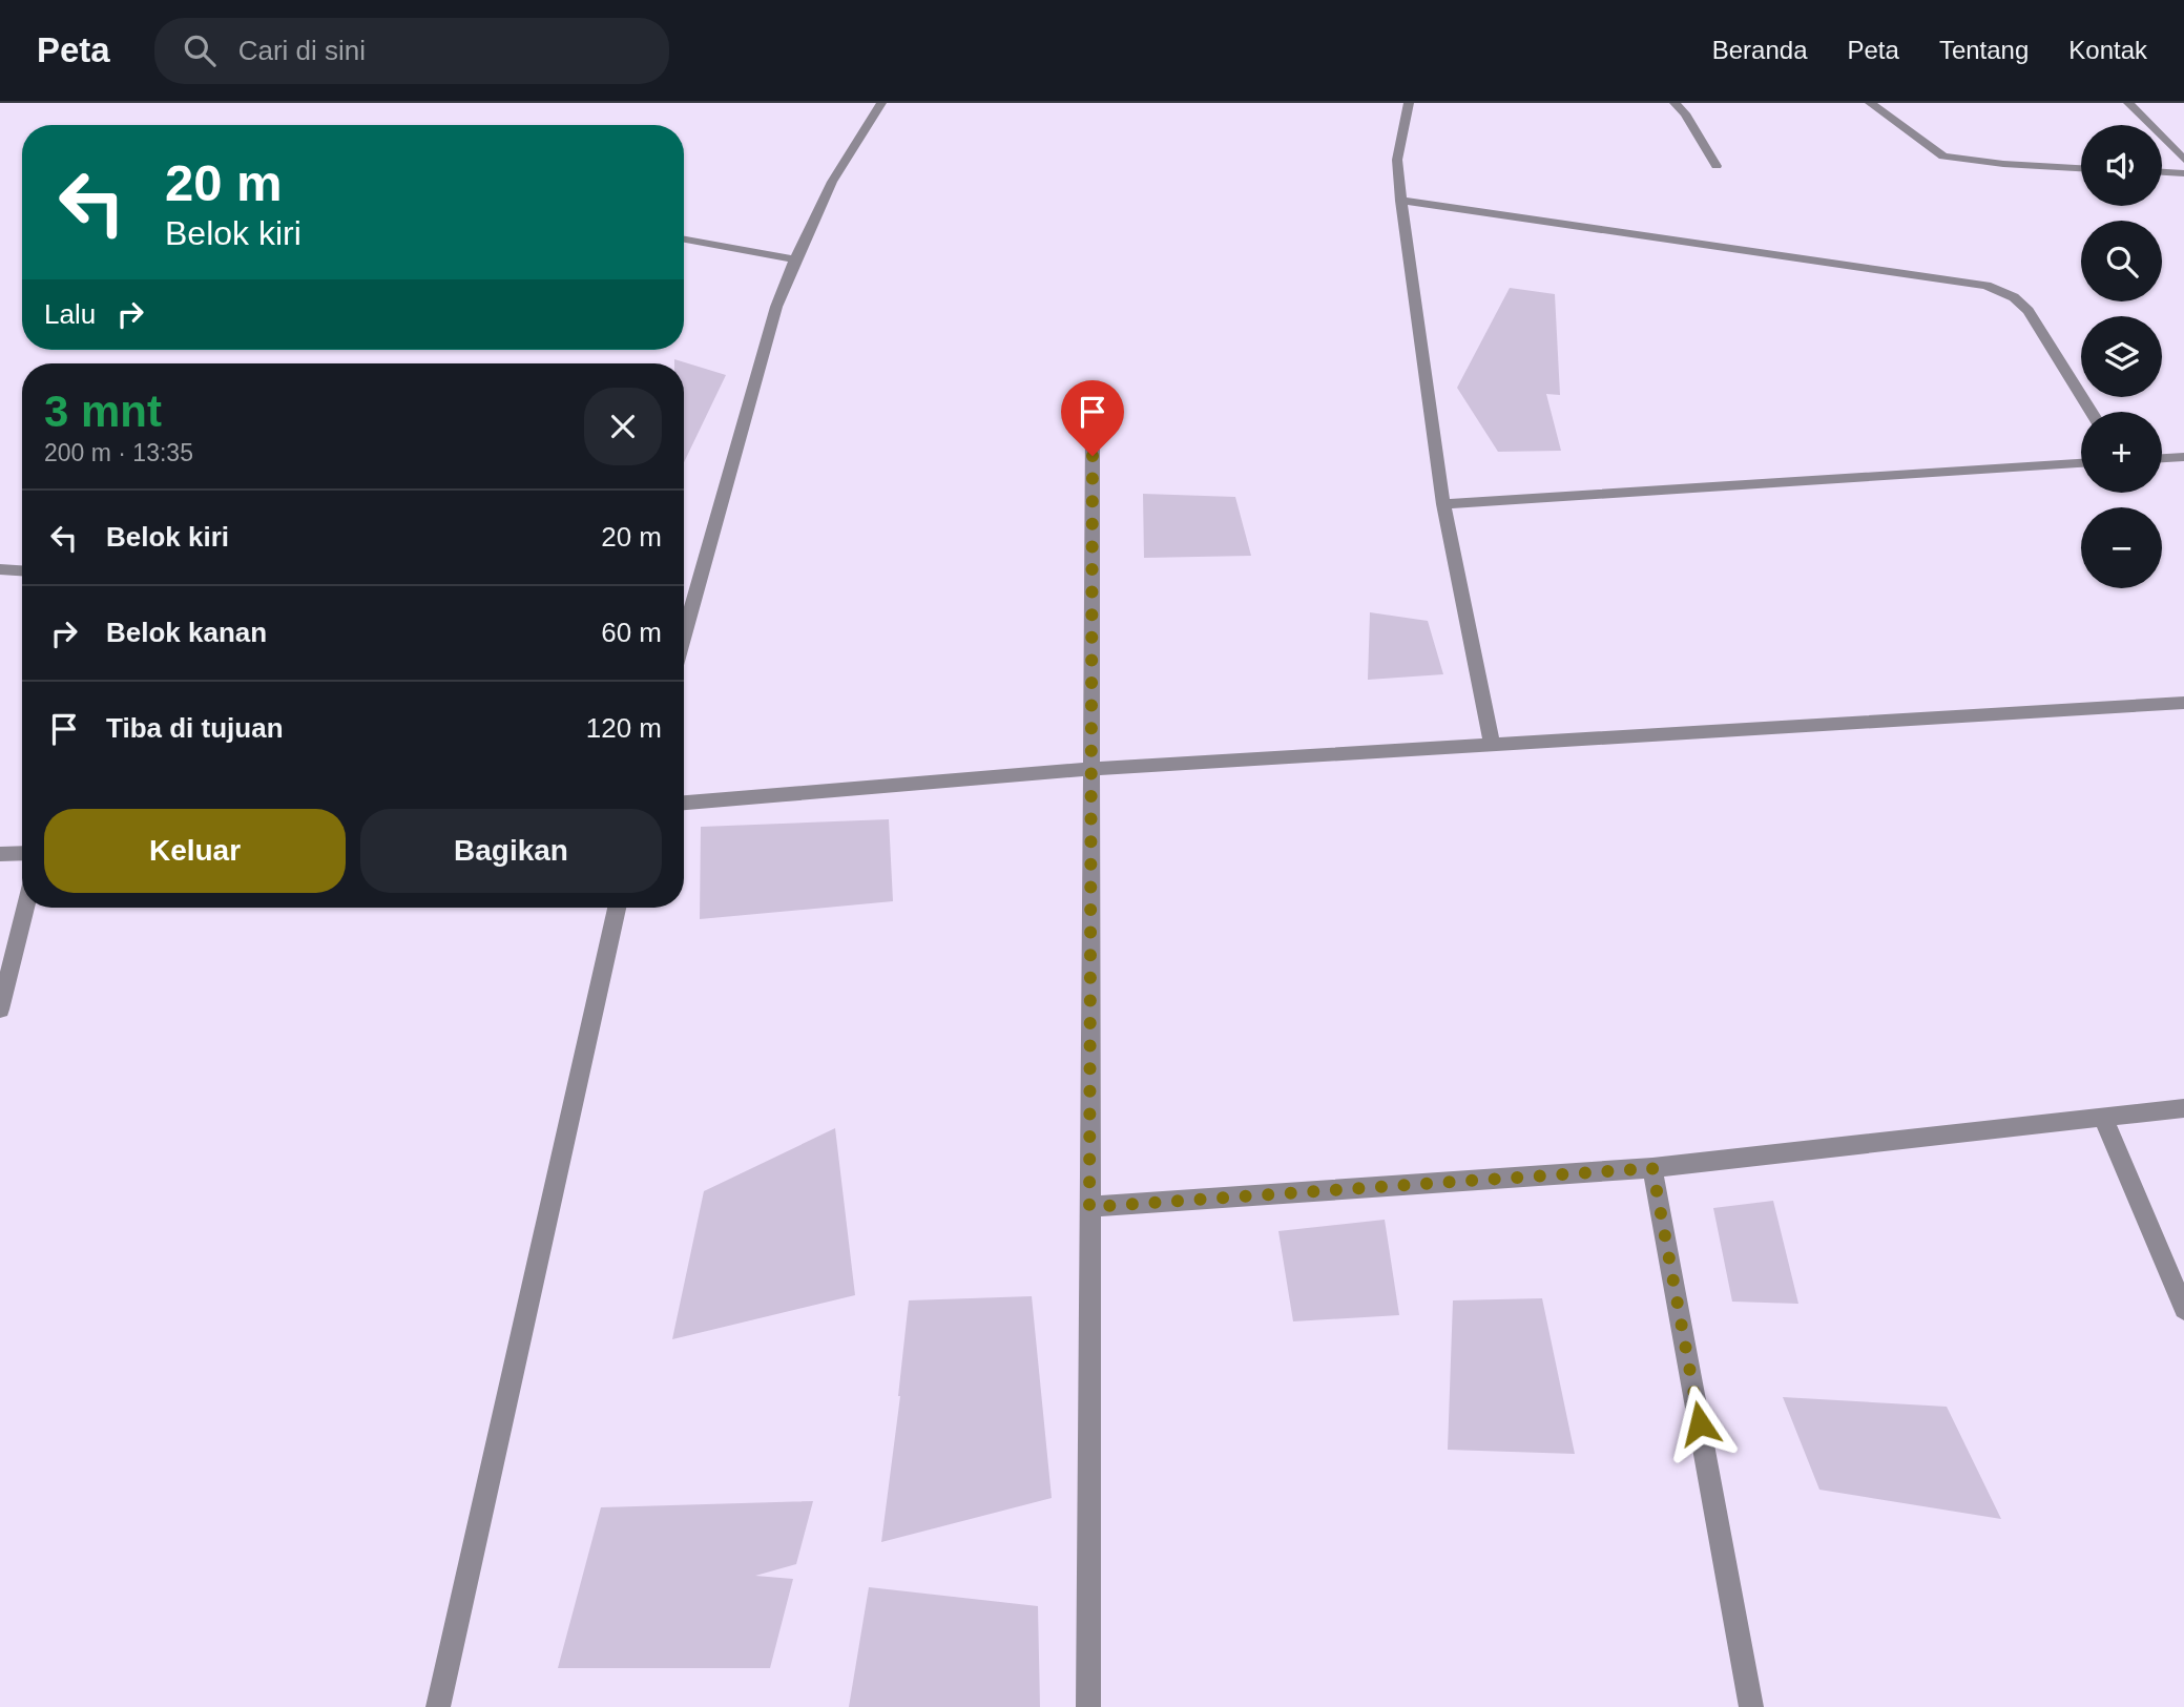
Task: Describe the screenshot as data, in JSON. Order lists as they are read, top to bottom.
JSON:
{
  "page": {
    "header": "Peta",
    "search": "Cari di sini",
    "nav": [
      "Beranda",
      "Peta",
      "Tentang",
      "Kontak"
    ],
    "map_buttons": ["+", "−"],
    "turn": ["20 m", "Belok kiri"],
    "then": "Lalu",
    "heading": ["3 mnt", "200 m · 13:35"],
    "list": [
      {
        "name": "Belok kiri",
        "value": "20 m"
      },
      {
        "name": "Belok kanan",
        "value": "60 m"
      },
      {
        "name": "Tiba di tujuan",
        "value": "120 m"
      }
    ],
    "buttons": ["Keluar", "Bagikan"]
  }
}
